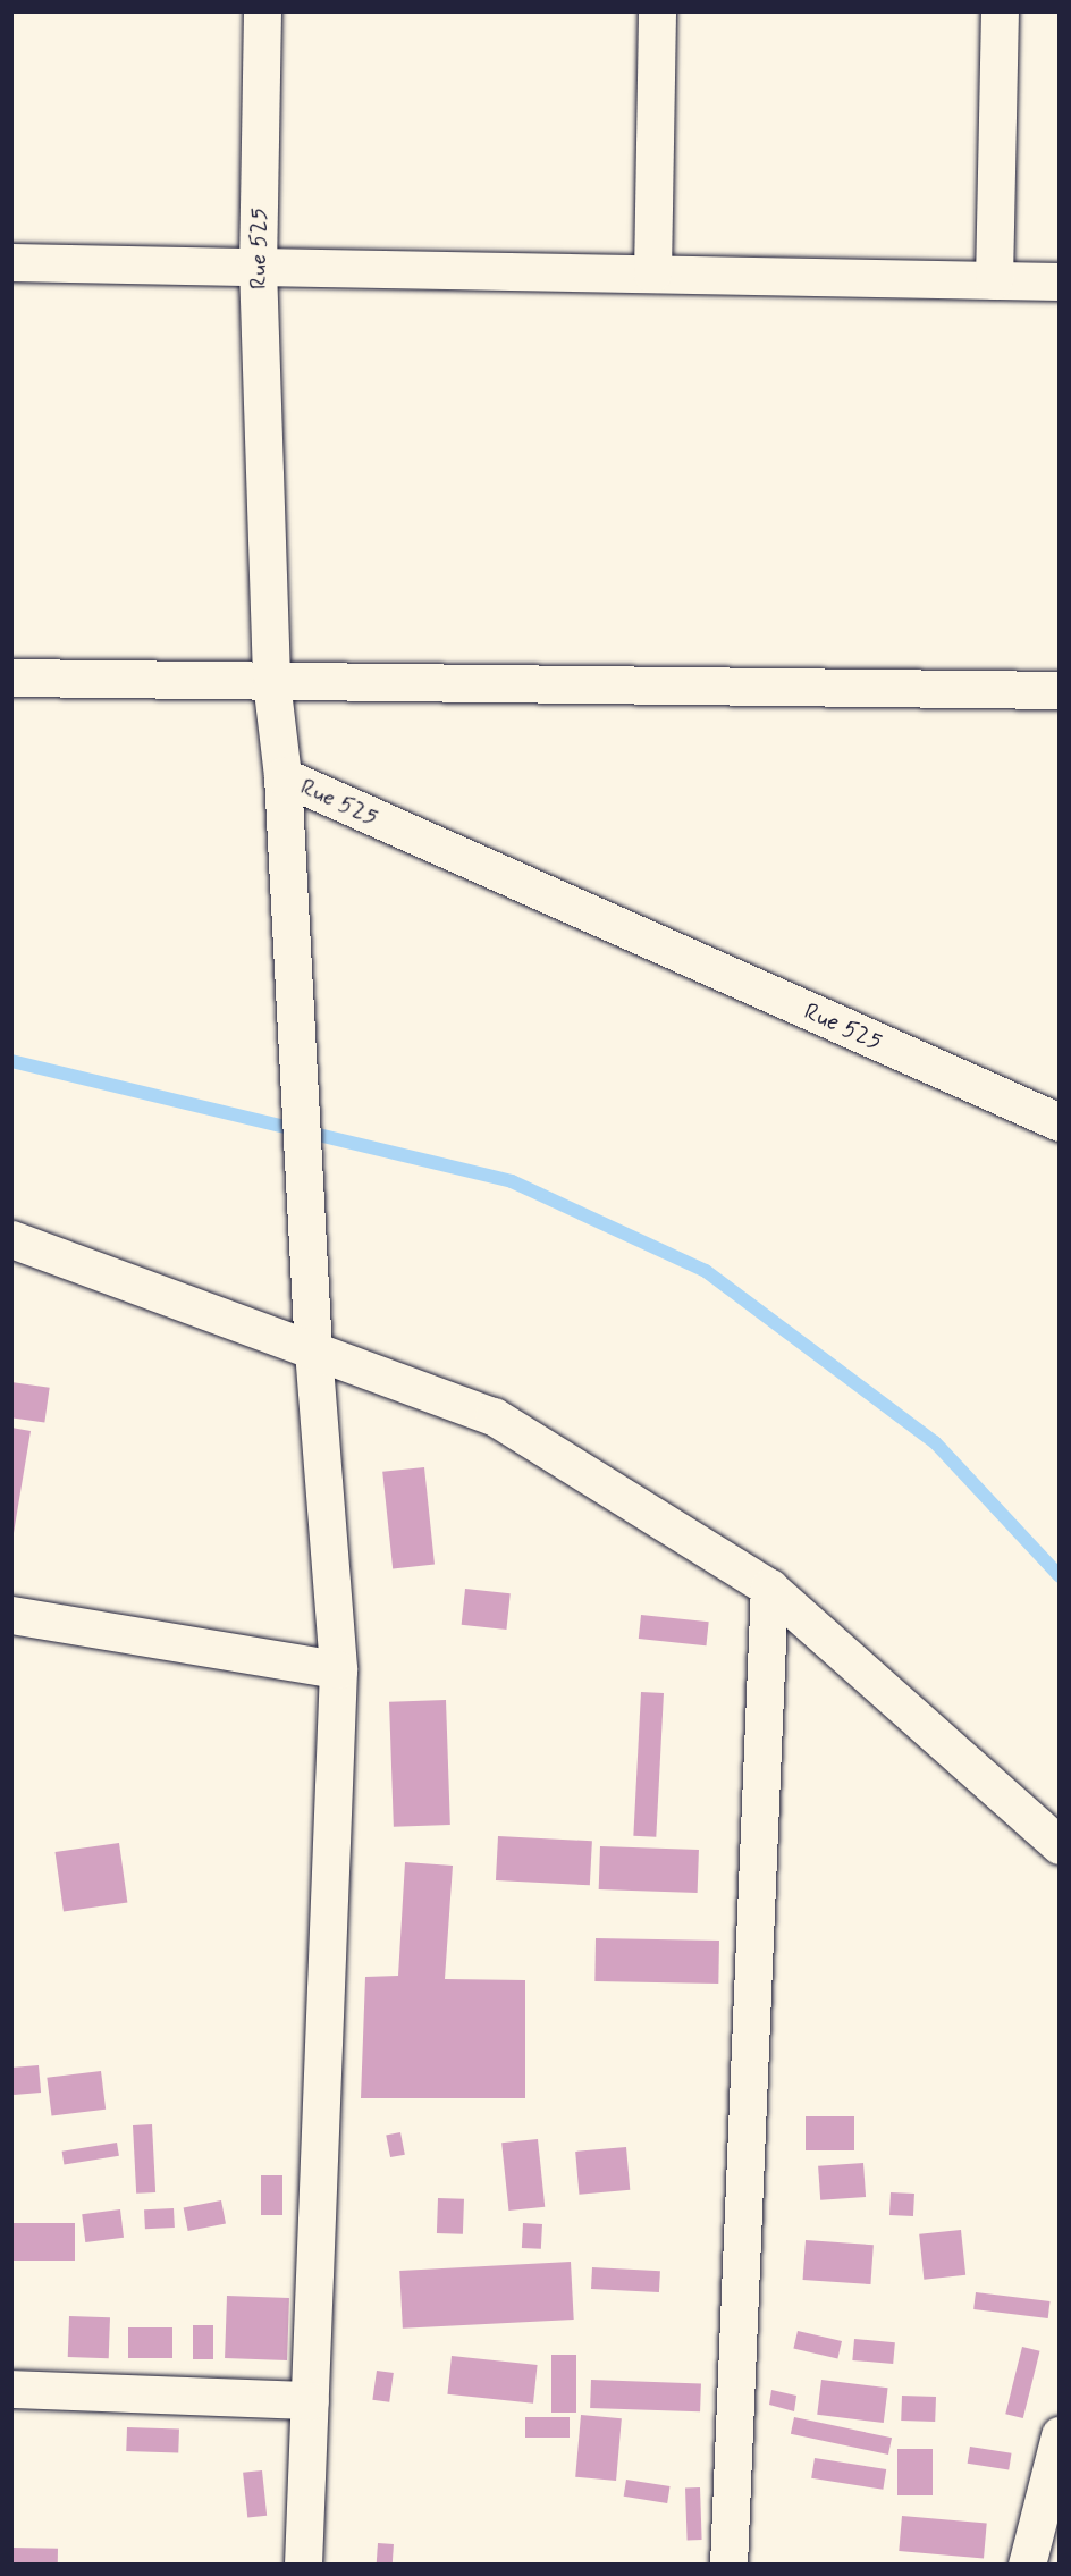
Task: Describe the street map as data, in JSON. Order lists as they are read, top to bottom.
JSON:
{
  "streets": {
    "street": ["Rue 525"]
  }
}
